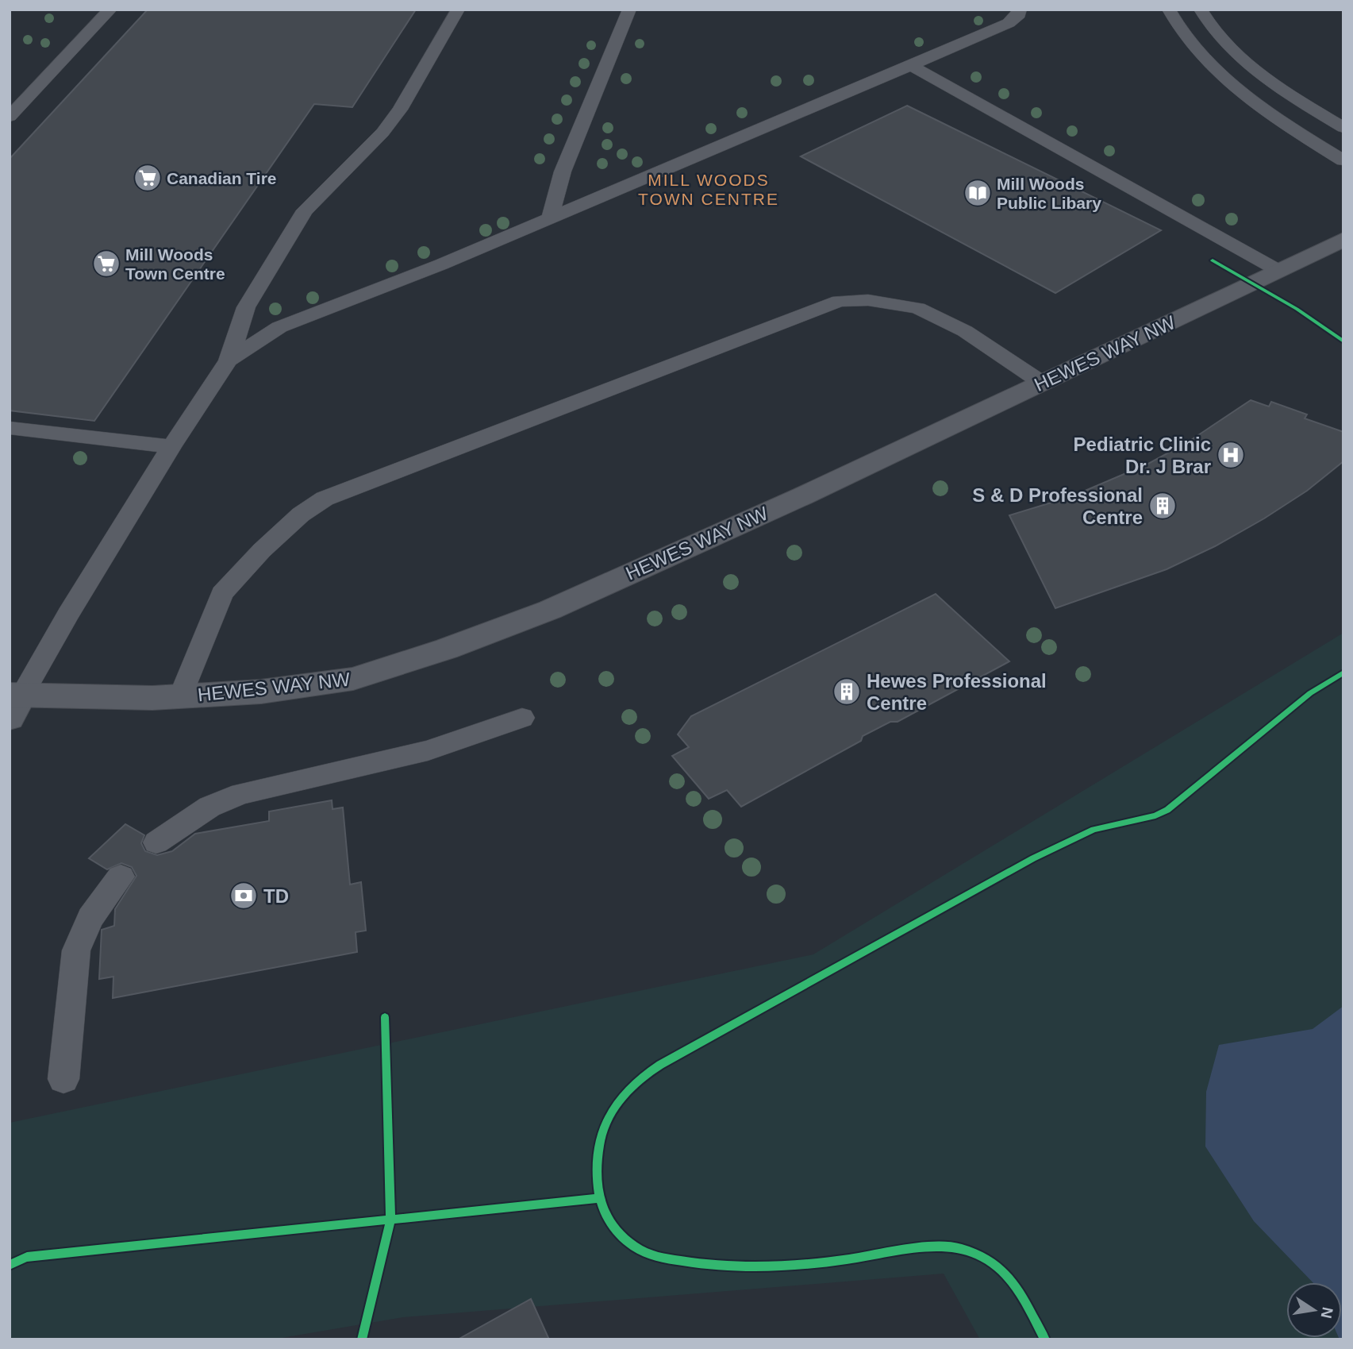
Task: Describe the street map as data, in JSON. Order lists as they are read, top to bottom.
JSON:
{
  "streets": {
    "street": ["HEWES WAY NW"]
  },
  "districts": ["MILL WOODS TOWN CENTRE"],
  "places": {
    "supermarket": ["Canadian Tire", "Mill Woods Town Centre"],
    "library": ["Mill Woods Public Libary"],
    "hospital": ["Pediatric Clinic Dr. J Brar"],
    "building": ["S & D Professional Centre", "Hewes Professional Centre"],
    "bank": ["TD"]
  },
  "north": "right"
}
